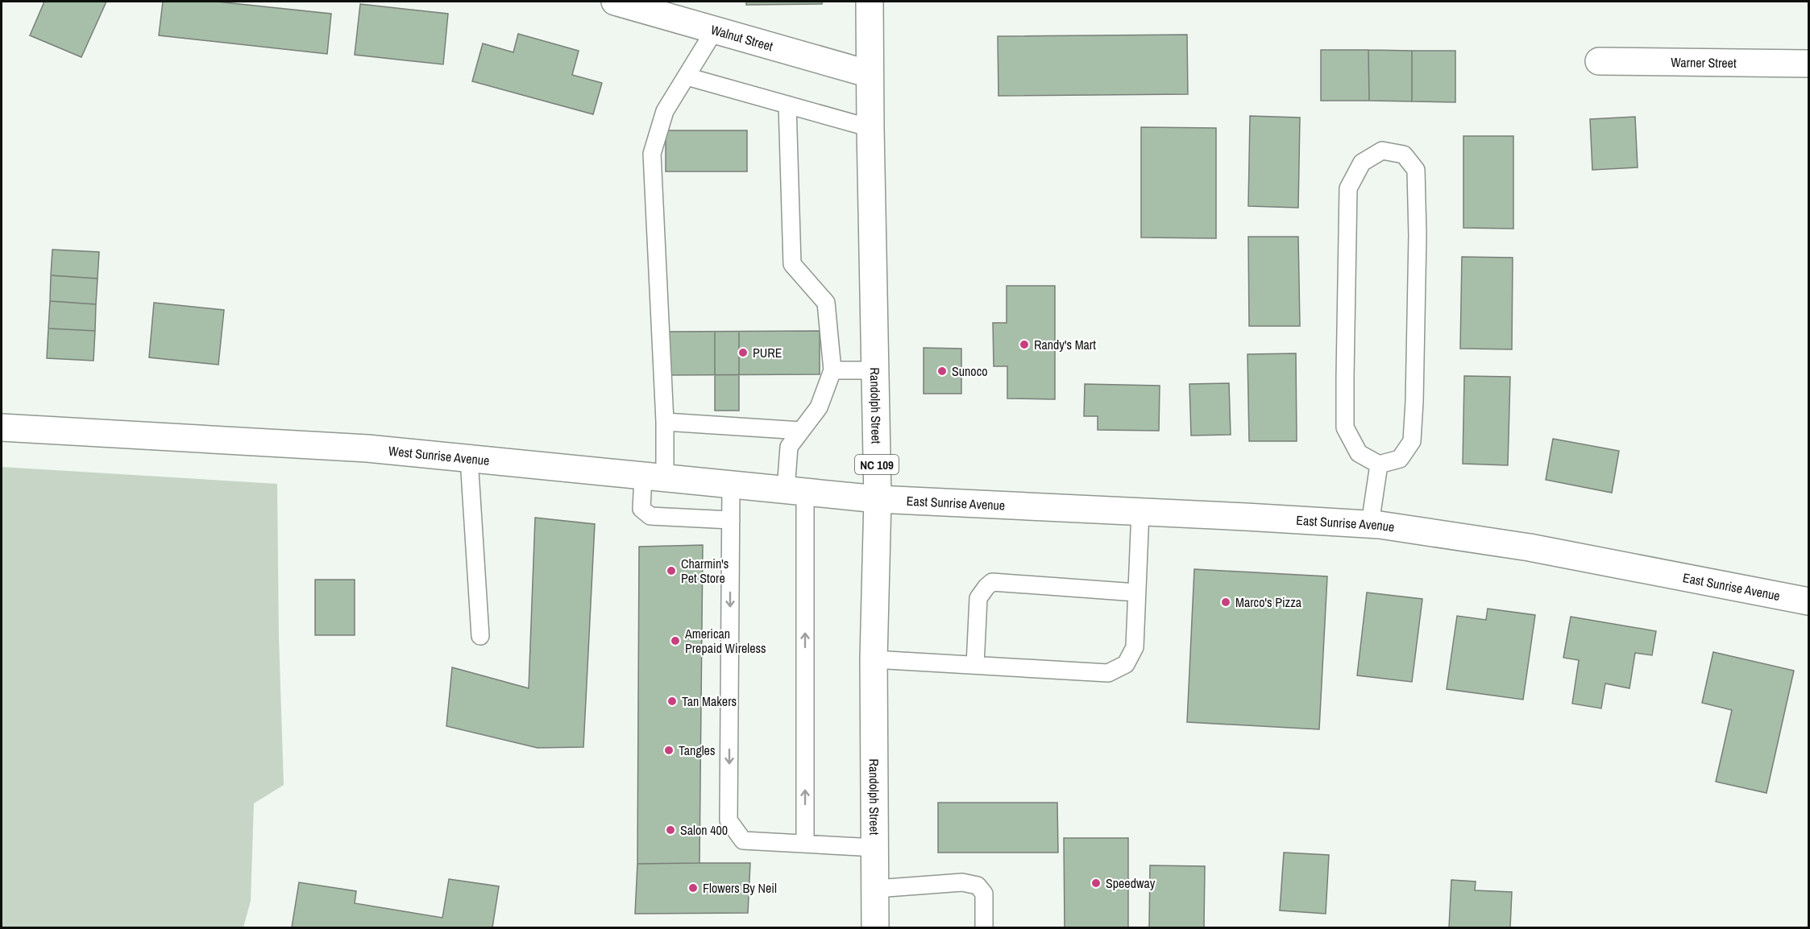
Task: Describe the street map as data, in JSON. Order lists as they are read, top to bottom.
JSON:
{
  "streets": {
    "street": [
      "Walnut Street",
      "Warner Street",
      "Randolph Street",
      "West Sunrise Avenue",
      "NC 109",
      "East Sunrise Avenue"
    ]
  },
  "crossings": [
    ["Walnut Street", "Randolph Street"],
    ["Randolph Street", "West Sunrise Avenue"],
    ["Randolph Street", "East Sunrise Avenue"],
    ["West Sunrise Avenue", "East Sunrise Avenue"]
  ],
  "places": [
    "Randy's Mart",
    "PURE",
    "Sunoco",
    "Charmin's Pet Store",
    "Marco's Pizza",
    "American Prepaid Wireless",
    "Tan Makers",
    "Tangles",
    "Salon 400",
    "Speedway",
    "Flowers By Neil"
  ]
}
